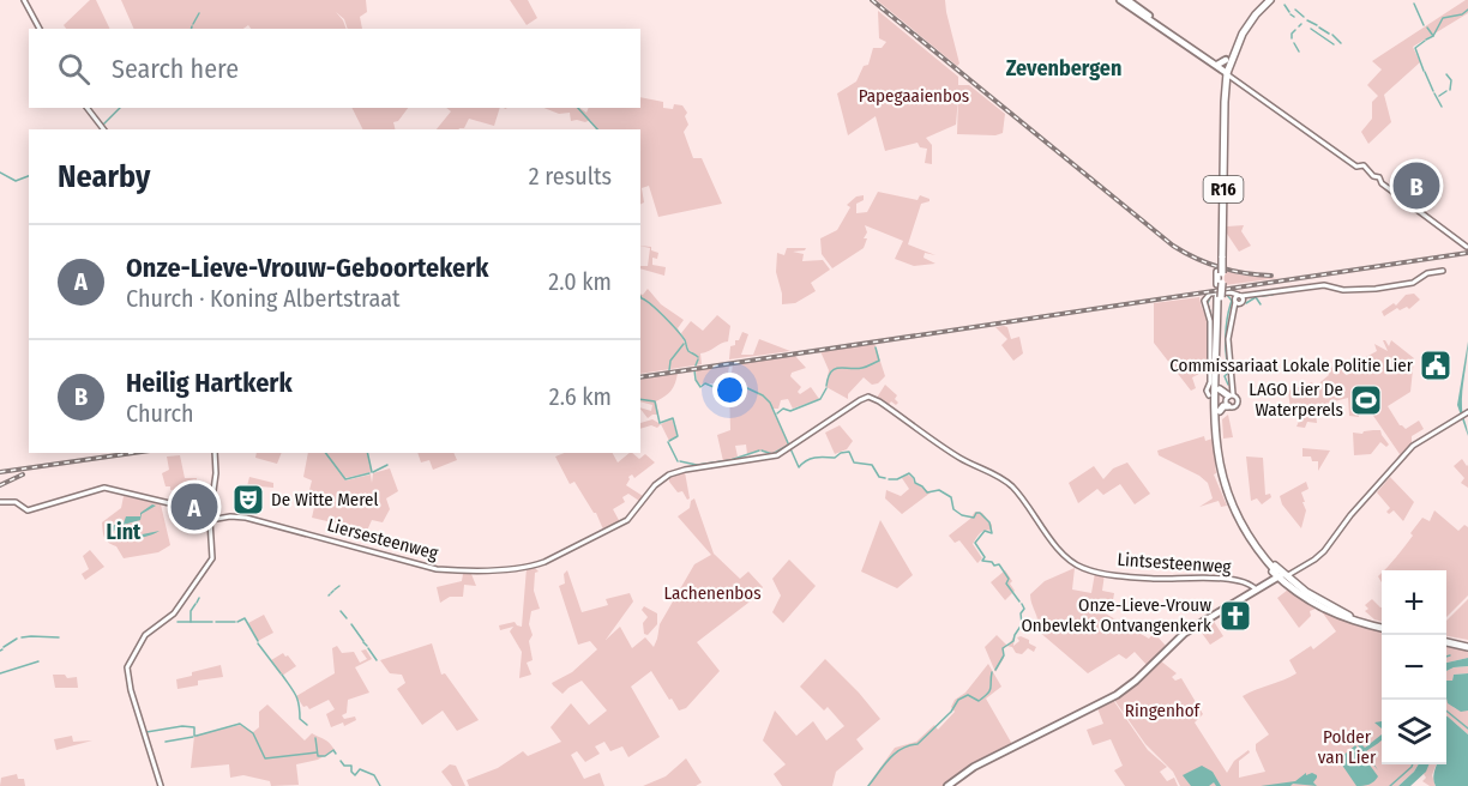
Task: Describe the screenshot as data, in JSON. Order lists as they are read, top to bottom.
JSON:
{
  "streets": {
    "highway": ["R16"],
    "street": ["Liersesteenweg", "Lintsesteenweg"]
  },
  "crossings": [
    ["Liersesteenweg", "Lintsesteenweg"]
  ],
  "districts": ["Zevenbergen", "Lint"],
  "parks": [
    "Papegaaienbos",
    "Lachenenbos",
    "Ringenhof",
    "Polder van Lier"
  ],
  "places": {
    "public building": ["Commissariaat Lokale Politie Lier"],
    "sports": ["LAGO Lier De Waterperels"],
    "theatre": ["De Witte Merel"],
    "church": ["Onze-Lieve-Vrouw Onbevlekt Ontvangenkerk"]
  },
  "page": {
    "search": "Search here",
    "heading": ["Nearby", "2 results"],
    "pins": ["B", "A"],
    "list": [
      {
        "mark": "A",
        "name": "Onze-Lieve-Vrouw-Geboortekerk",
        "note": "Church · Koning Albertstraat",
        "value": "2.0 km"
      },
      {
        "mark": "B",
        "name": "Heilig Hartkerk",
        "note": "Church",
        "value": "2.6 km"
      }
    ],
    "map_buttons": ["+", "−"]
  }
}
